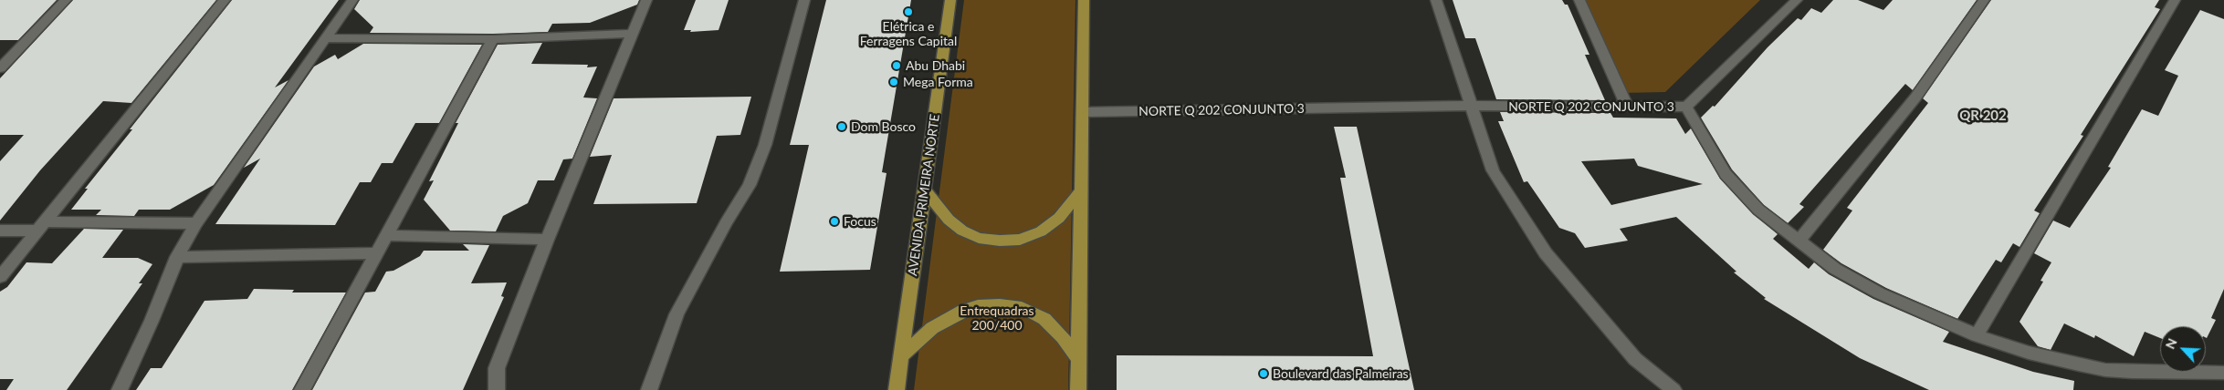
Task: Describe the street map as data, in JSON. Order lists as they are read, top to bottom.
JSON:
{
  "streets": {
    "main road": ["AVENIDA PRIMEIRA NORTE"],
    "street": ["NORTE Q 202 CONJUNTO 3"]
  },
  "districts": ["QR 202"],
  "parks": ["Entrequadras 200/400"],
  "places": [
    "Elétrica e Ferragens Capital",
    "Abu Dhabi",
    "Mega Forma",
    "Dom Bosco",
    "Focus",
    "Boulevard das Palmeiras"
  ],
  "north": "top left"
}
